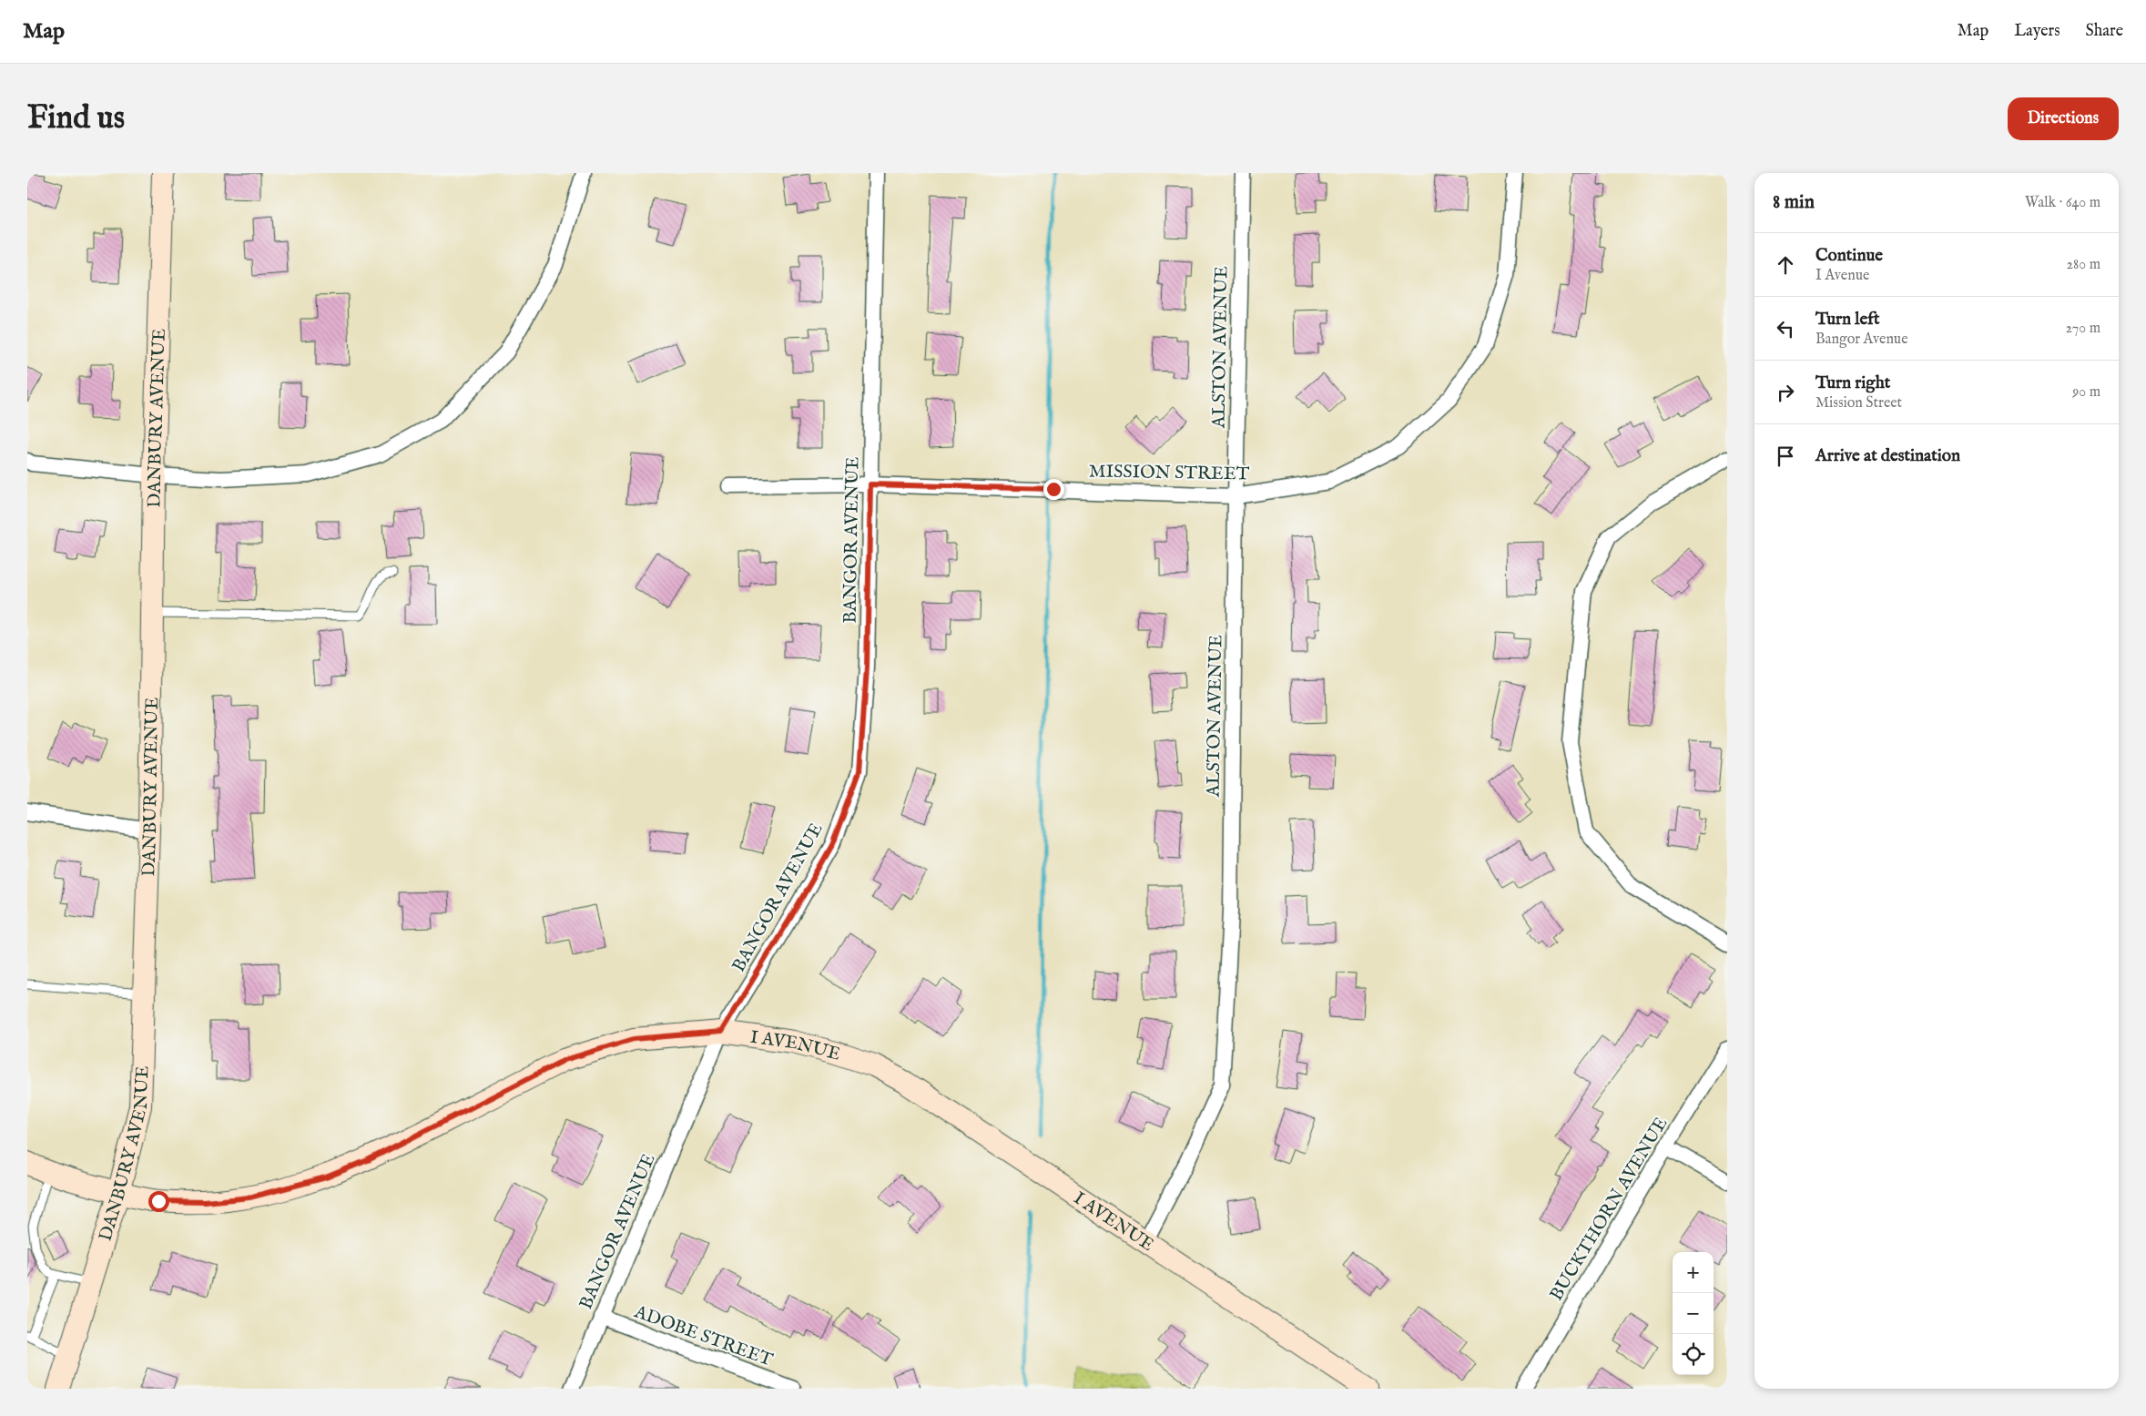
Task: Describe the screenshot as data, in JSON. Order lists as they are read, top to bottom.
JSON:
{
  "streets": {
    "main road": ["DANBURY AVENUE", "I AVENUE"],
    "street": [
      "ALSTON AVENUE",
      "MISSION STREET",
      "BANGOR AVENUE",
      "BUCKTHORN AVENUE",
      "ADOBE STREET"
    ]
  },
  "crossings": [
    ["ALSTON AVENUE", "MISSION STREET"],
    ["ALSTON AVENUE", "I AVENUE"],
    ["DANBURY AVENUE", "I AVENUE"],
    ["MISSION STREET", "BANGOR AVENUE"],
    ["BANGOR AVENUE", "I AVENUE"],
    ["BANGOR AVENUE", "ADOBE STREET"]
  ],
  "page": {
    "header": "Map",
    "nav": ["Map", "Layers", "Share"],
    "buttons": "Directions",
    "title": "Find us",
    "heading": ["8 min", "Walk · 640 m"],
    "list": [
      ["Continue", "I Avenue", "280 m"],
      ["Turn left", "Bangor Avenue", "270 m"],
      ["Turn right", "Mission Street", "90 m"],
      "Arrive at destination"
    ],
    "map_buttons": ["+", "−"]
  }
}
